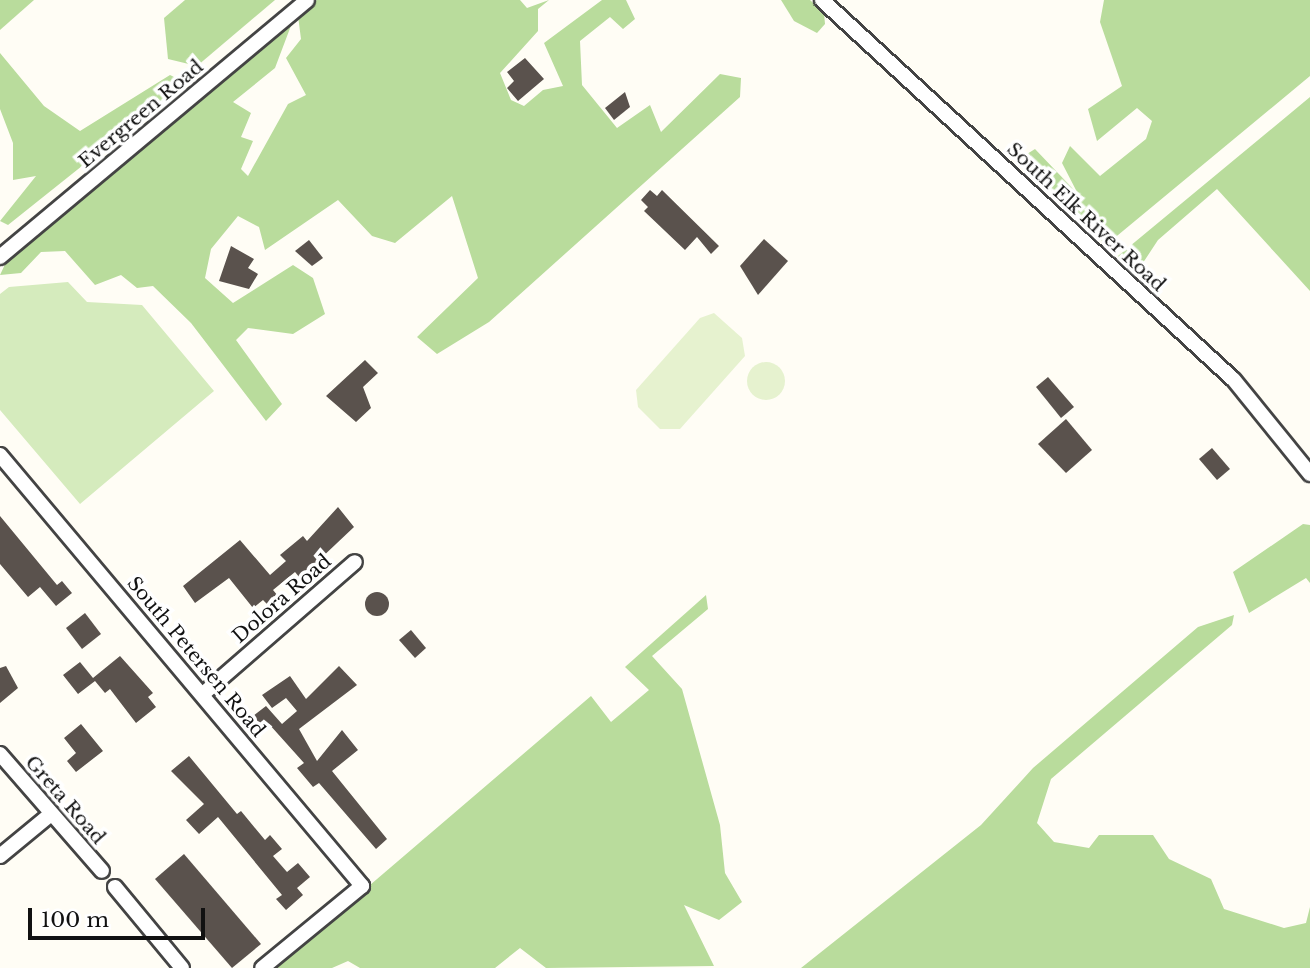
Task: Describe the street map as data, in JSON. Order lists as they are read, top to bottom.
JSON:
{
  "streets": {
    "street": [
      "Evergreen Road",
      "South Elk River Road",
      "Dolora Road",
      "South Petersen Road",
      "Greta Road"
    ]
  },
  "crossings": [
    ["Dolora Road", "South Petersen Road"]
  ],
  "scale_bar": "100 m"
}
